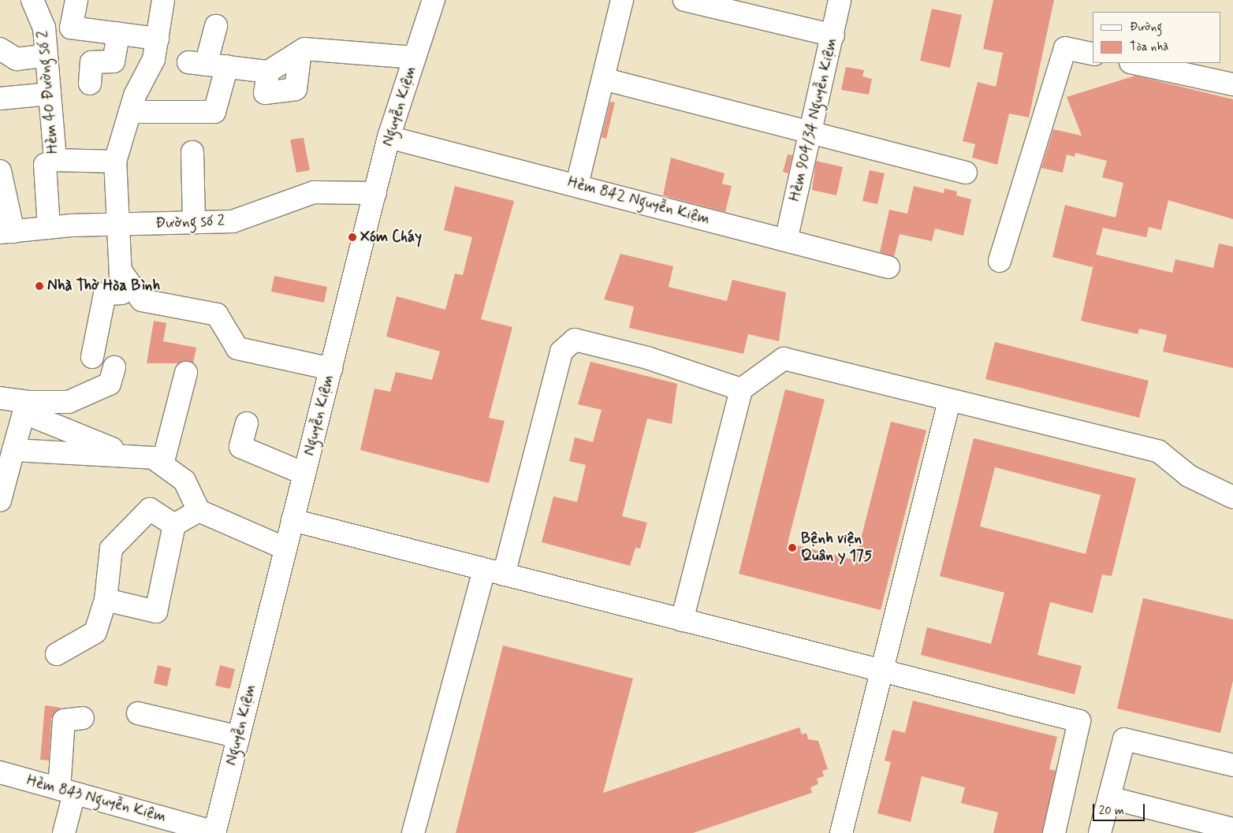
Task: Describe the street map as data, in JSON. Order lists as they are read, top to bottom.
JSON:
{
  "streets": {
    "street": [
      "Hẻm 40 Đường số 2",
      "Nguyễn Kiệm",
      "Hẻm 904/34 Nguyễn Kiệm",
      "Hẻm 842 Nguyễn Kiệm",
      "Đường số 2",
      "Hẻm 843 Nguyễn Kiệm"
    ]
  },
  "crossings": [
    ["Hẻm 40 Đường số 2", "Đường số 2"],
    ["Nguyễn Kiệm", "Hẻm 842 Nguyễn Kiệm"],
    ["Nguyễn Kiệm", "Đường số 2"],
    ["Nguyễn Kiệm", "Hẻm 843 Nguyễn Kiệm"],
    ["Hẻm 904/34 Nguyễn Kiệm", "Hẻm 842 Nguyễn Kiệm"]
  ],
  "places": ["Xóm Cháy", "Nhà Thờ Hòa Bình", "Bệnh viện Quân y 175"],
  "legend": ["Đường", "Tòa nhà"],
  "scale_bar": "20 m"
}
